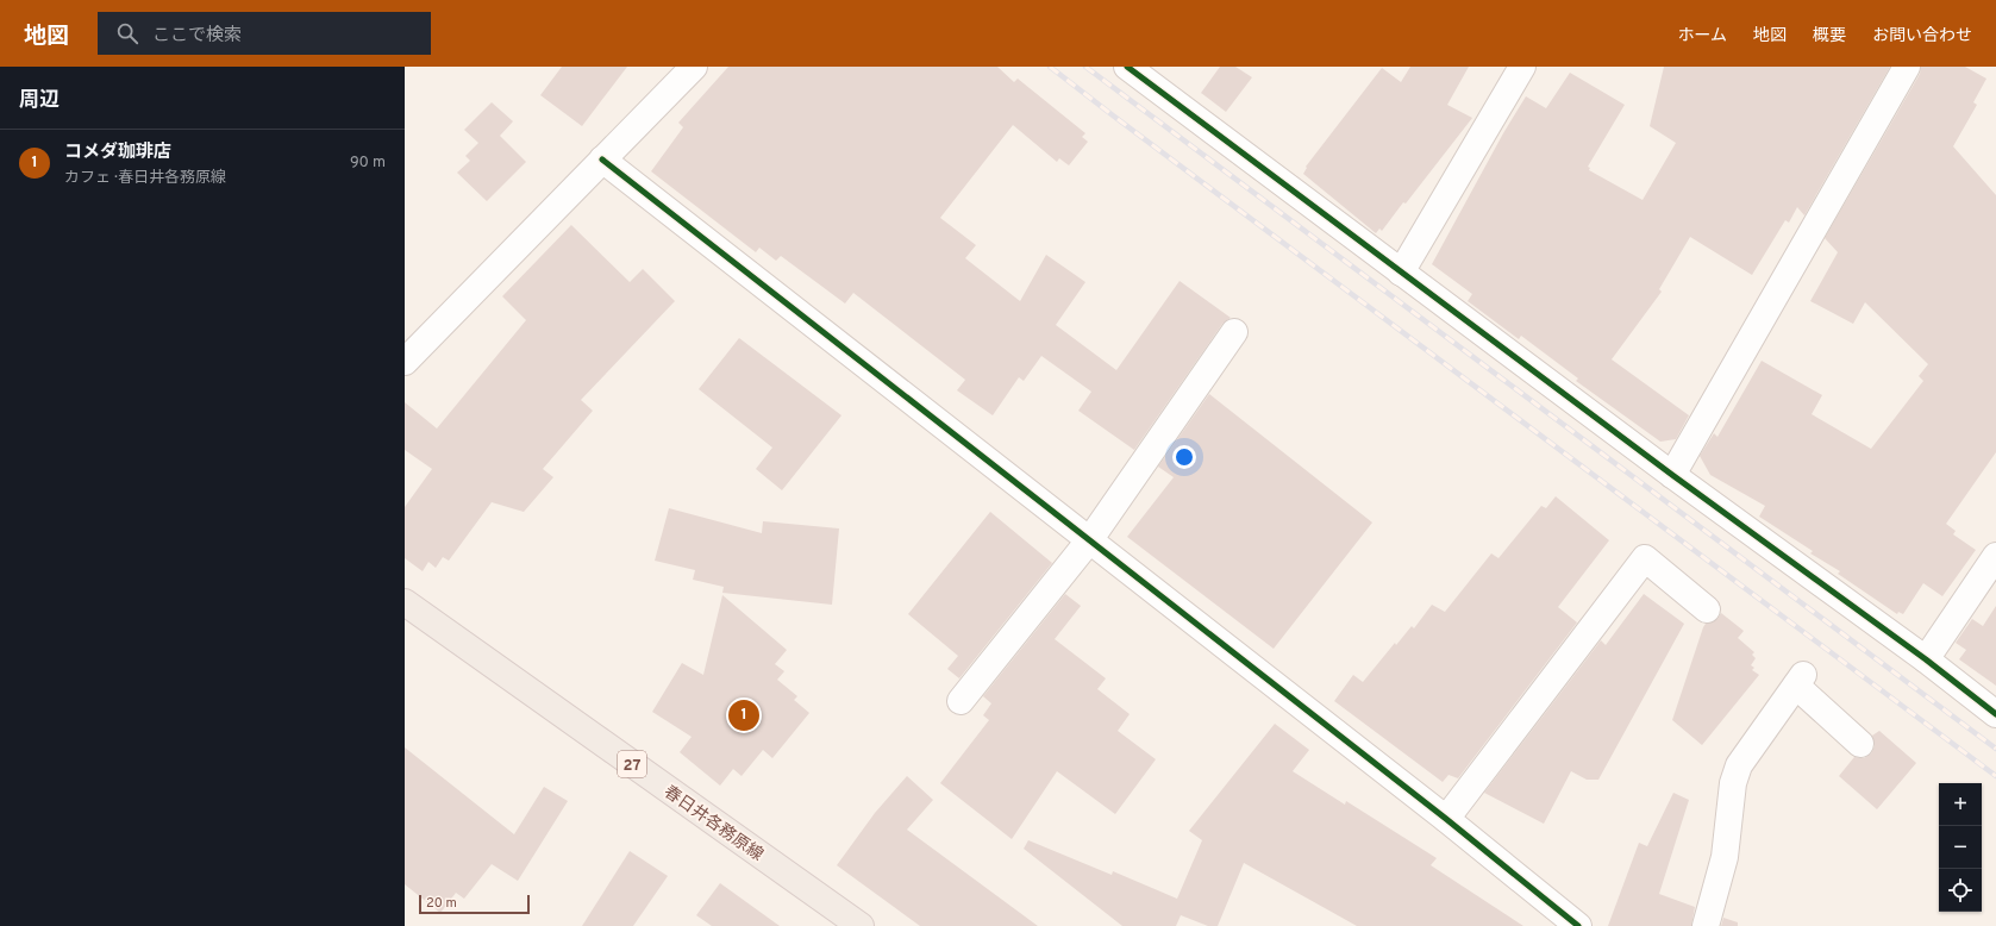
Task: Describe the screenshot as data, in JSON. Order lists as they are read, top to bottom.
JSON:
{
  "streets": {
    "main road": ["27", "春日井各務原線"]
  },
  "scale_bar": "20 m",
  "page": {
    "header": "地図",
    "search": "ここで検索",
    "nav": [
      "ホーム",
      "地図",
      "概要",
      "お問い合わせ"
    ],
    "heading": "周辺",
    "list": [
      {
        "mark": "1",
        "name": "コメダ珈琲店",
        "note": "カフェ · 春日井各務原線",
        "value": "90 m"
      }
    ],
    "pins": "1",
    "map_buttons": ["+", "−"],
    "scale": "20 m"
  }
}
